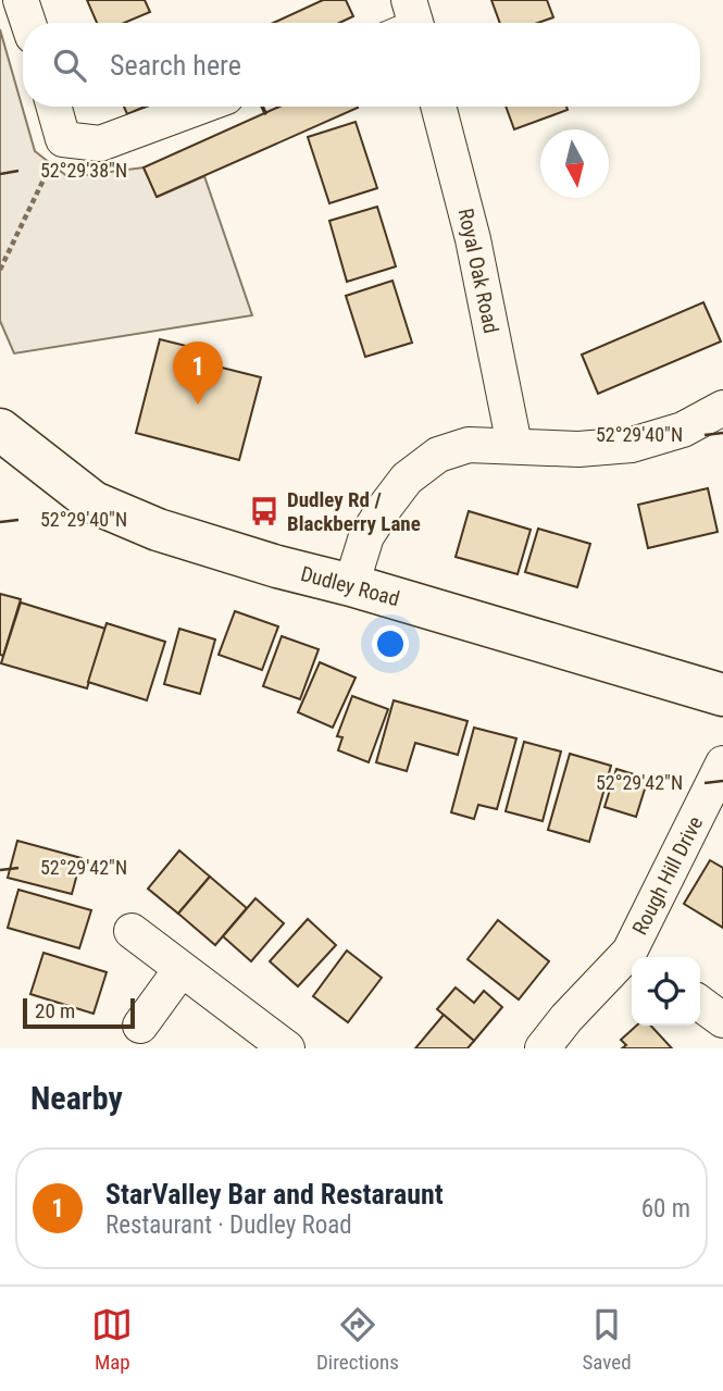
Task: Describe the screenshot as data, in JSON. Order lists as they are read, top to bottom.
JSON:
{
  "streets": {
    "main road": ["Dudley Road"],
    "street": ["Royal Oak Road", "Rough Hill Drive"]
  },
  "places": {
    "bus stop": ["Dudley Rd / Blackberry Lane"]
  },
  "scale_bar": "20 m",
  "north": "bottom",
  "page": {
    "search": "Search here",
    "pins": "1",
    "scale": "20 m",
    "heading": "Nearby",
    "list": [
      {
        "mark": "1",
        "name": "StarValley Bar and Restaraunt",
        "note": "Restaurant · Dudley Road",
        "value": "60 m"
      }
    ],
    "nav": ["Map", "Directions", "Saved"]
  },
  "coordinates": ["52°29'38\"N", "52°29'40\"N", "52°29'42\"N"]
}
